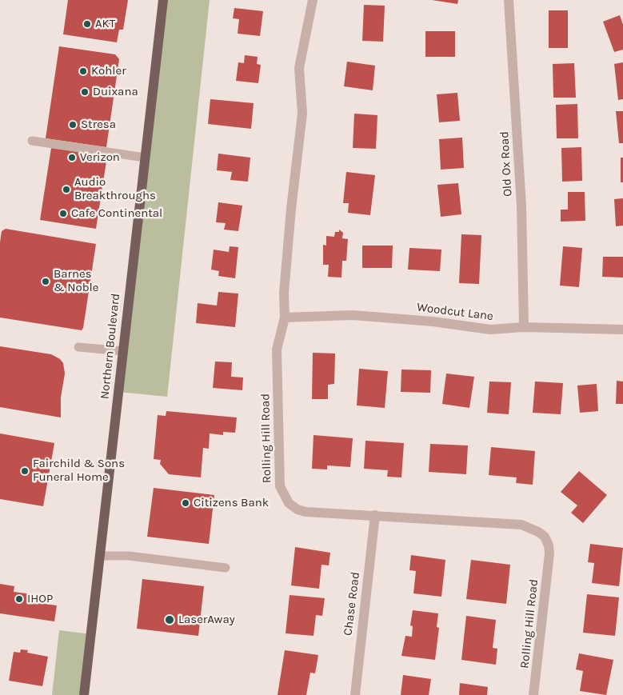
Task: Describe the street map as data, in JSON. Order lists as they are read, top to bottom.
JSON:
{
  "streets": {
    "main road": ["Northern Boulevard"],
    "street": [
      "Old Ox Road",
      "Woodcut Lane",
      "Rolling Hill Road",
      "Chase Road"
    ]
  },
  "crossings": [
    ["Old Ox Road", "Woodcut Lane"],
    ["Woodcut Lane", "Rolling Hill Road"],
    ["Rolling Hill Road", "Chase Road"]
  ],
  "places": [
    "AKT",
    "Kohler",
    "Duixana",
    "Stresa",
    "Verizon",
    "Audio Breakthroughs",
    "Cafe Continental",
    "Barnes & Noble",
    "Fairchild & Sons Funeral Home",
    "Citizens Bank",
    "IHOP",
    "LaserAway"
  ]
}
